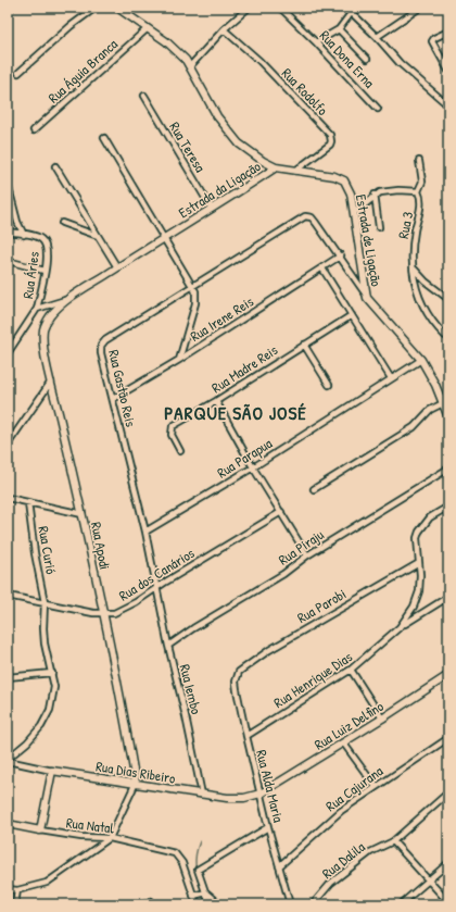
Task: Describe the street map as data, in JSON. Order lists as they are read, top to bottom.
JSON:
{
  "streets": {
    "street": [
      "Rua Dona Erna",
      "Rua Águia Branca",
      "Rua Rodolfo",
      "Rua Teresa",
      "Estrada da Ligação",
      "Rua 3",
      "Estrada de Ligação",
      "Rua Áries",
      "Rua Irene Reis",
      "Rua Madre Reis",
      "Rua Gastão Reis",
      "Rua Parapua",
      "Rua Apodi",
      "Rua Piraju",
      "Rua Curió",
      "Rua dos Canários",
      "Rua Parobi",
      "Rua Henrique Dias",
      "Rua Iembo",
      "Rua Luiz Delfino",
      "Rua Dias Ribeiro",
      "Rua Alda Maria",
      "Rua Cajurana",
      "Rua Natal",
      "Rua Dalila"
    ]
  },
  "crossings": [
    ["Rua Águia Branca", "Estrada da Ligação"],
    ["Rua Rodolfo", "Estrada de Ligação"],
    ["Rua Teresa", "Estrada da Ligação"],
    ["Estrada da Ligação", "Estrada de Ligação"],
    ["Estrada da Ligação", "Rua Apodi"],
    ["Estrada de Ligação", "Rua Irene Reis"],
    ["Estrada de Ligação", "Rua Gastão Reis"],
    ["Estrada de Ligação", "Rua Parapua"],
    ["Rua Irene Reis", "Rua Gastão Reis"],
    ["Rua Gastão Reis", "Rua Parapua"],
    ["Rua Gastão Reis", "Rua dos Canários"],
    ["Rua Gastão Reis", "Rua Iembo"],
    ["Rua Apodi", "Rua dos Canários"],
    ["Rua Apodi", "Rua Dias Ribeiro"],
    ["Rua Piraju", "Rua Iembo"],
    ["Rua Curió", "Rua dos Canários"],
    ["Rua Curió", "Rua Dias Ribeiro"],
    ["Rua dos Canários", "Rua Iembo"],
    ["Rua Parobi", "Rua Henrique Dias"],
    ["Rua Parobi", "Rua Alda Maria"],
    ["Rua Henrique Dias", "Rua Alda Maria"],
    ["Rua Iembo", "Rua Dias Ribeiro"],
    ["Rua Luiz Delfino", "Rua Dias Ribeiro"],
    ["Rua Luiz Delfino", "Rua Alda Maria"],
    ["Rua Dias Ribeiro", "Rua Alda Maria"],
    ["Rua Alda Maria", "Rua Cajurana"]
  ],
  "districts": ["PARQUE SÃO JOSÉ"]
}
